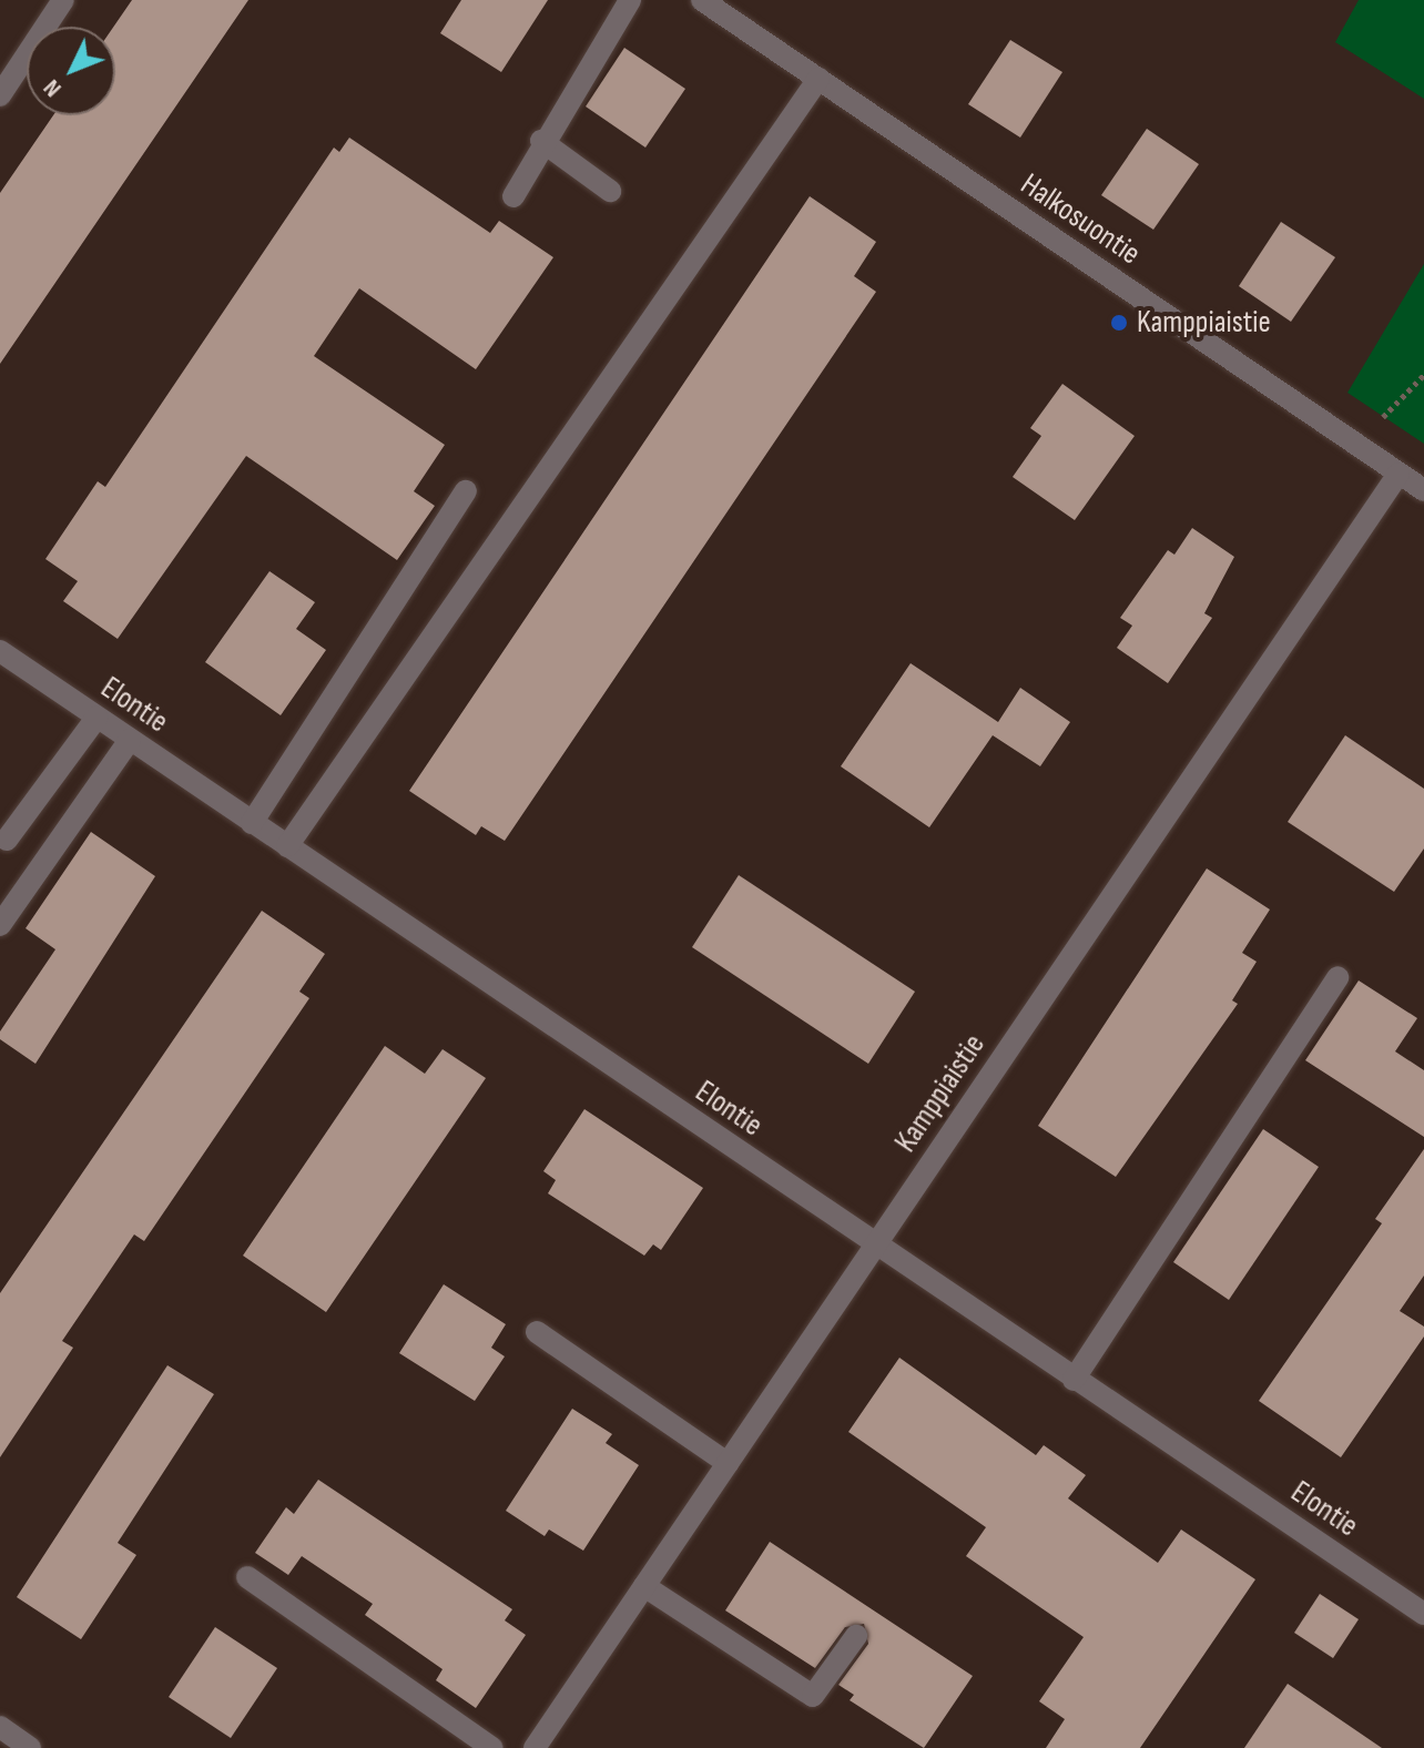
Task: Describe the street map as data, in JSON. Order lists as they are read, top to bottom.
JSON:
{
  "streets": {
    "street": ["Halkosuontie", "Elontie", "Kamppiaistie"]
  },
  "crossings": [
    ["Halkosuontie", "Kamppiaistie"],
    ["Elontie", "Kamppiaistie"]
  ],
  "places": ["Kamppiaistie"],
  "north": "bottom left"
}
